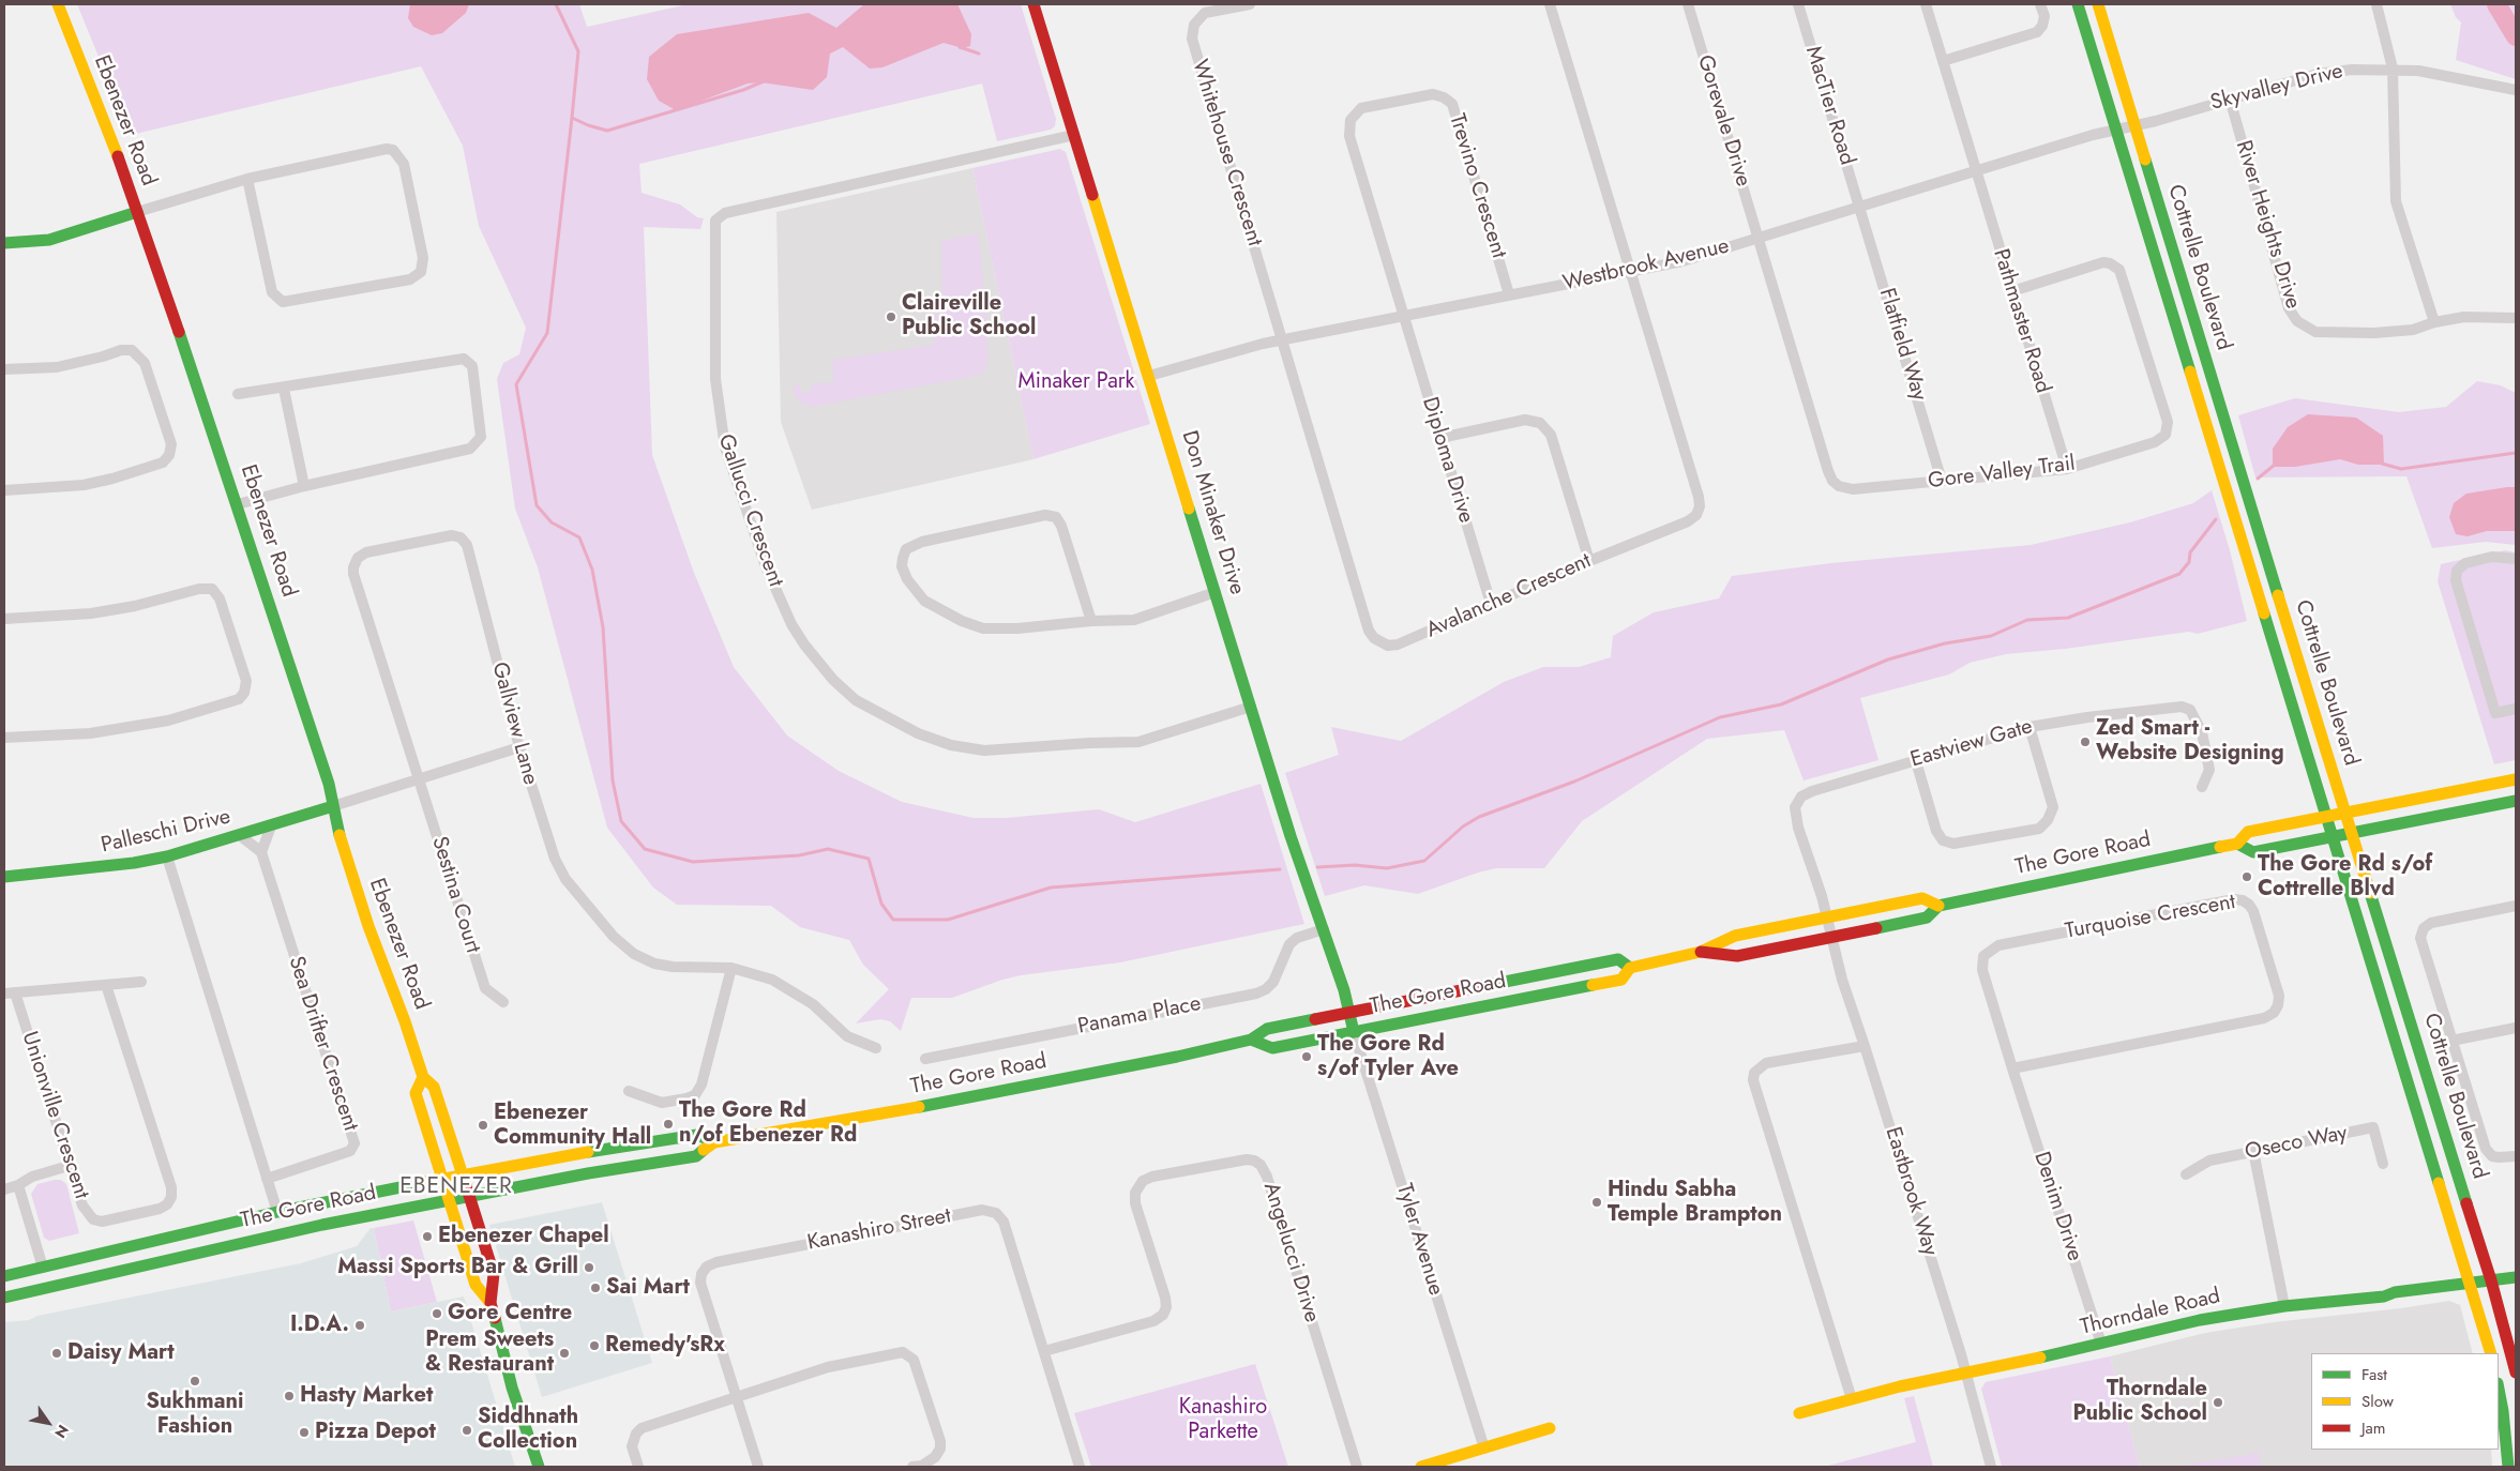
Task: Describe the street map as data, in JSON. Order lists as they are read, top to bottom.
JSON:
{
  "streets": {
    "main road": [
      "Ebenezer Road",
      "Cottrelle Boulevard",
      "Don Minaker Drive",
      "Palleschi Drive",
      "The Gore Road",
      "Thorndale Road"
    ],
    "street": [
      "Skyvalley Drive",
      "MacTier Road",
      "Gorevale Drive",
      "Whitehouse Crescent",
      "Trevino Crescent",
      "River Heights Drive",
      "Westbrook Avenue",
      "Pathmaster Road",
      "Flatfield Way",
      "Diploma Drive",
      "Gore Valley Trail",
      "Gallucci Crescent",
      "Avalanche Crescent",
      "Gallview Lane",
      "Eastview Gate",
      "Sestina Court",
      "Turquoise Crescent",
      "Panama Place",
      "Sea Drifter Crescent",
      "Unionville Crescent",
      "Oseco Way",
      "Eastbrook Way",
      "Denim Drive",
      "Kanashiro Street",
      "Tyler Avenue",
      "Angelucci Drive"
    ]
  },
  "crossings": [
    ["Skyvalley Drive", "River Heights Drive"],
    ["Skyvalley Drive", "Westbrook Avenue"],
    ["Skyvalley Drive", "Cottrelle Boulevard"],
    ["MacTier Road", "Westbrook Avenue"],
    ["MacTier Road", "Flatfield Way"],
    ["Ebenezer Road", "Palleschi Drive"],
    ["Ebenezer Road", "The Gore Road"],
    ["Gorevale Drive", "Westbrook Avenue"],
    ["Gorevale Drive", "Gore Valley Trail"],
    ["Whitehouse Crescent", "Westbrook Avenue"],
    ["Whitehouse Crescent", "Avalanche Crescent"],
    ["Trevino Crescent", "Westbrook Avenue"],
    ["Trevino Crescent", "Diploma Drive"],
    ["Westbrook Avenue", "Cottrelle Boulevard"],
    ["Westbrook Avenue", "Pathmaster Road"],
    ["Westbrook Avenue", "Flatfield Way"],
    ["Westbrook Avenue", "Diploma Drive"],
    ["Westbrook Avenue", "Gore Valley Trail"],
    ["Westbrook Avenue", "Don Minaker Drive"],
    ["Westbrook Avenue", "Avalanche Crescent"],
    ["Cottrelle Boulevard", "The Gore Road"],
    ["Cottrelle Boulevard", "Thorndale Road"],
    ["Pathmaster Road", "Gore Valley Trail"],
    ["Flatfield Way", "Gore Valley Trail"],
    ["Diploma Drive", "Avalanche Crescent"],
    ["Gallucci Crescent", "Don Minaker Drive"],
    ["Don Minaker Drive", "The Gore Road"],
    ["Don Minaker Drive", "Panama Place"],
    ["Don Minaker Drive", "Tyler Avenue"],
    ["Gallview Lane", "Sestina Court"],
    ["Eastview Gate", "The Gore Road"],
    ["Eastview Gate", "Eastbrook Way"],
    ["The Gore Road", "Eastbrook Way"],
    ["The Gore Road", "Tyler Avenue"],
    ["Turquoise Crescent", "Denim Drive"],
    ["Eastbrook Way", "Thorndale Road"],
    ["Denim Drive", "Thorndale Road"],
    ["Kanashiro Street", "Angelucci Drive"]
  ],
  "districts": ["EBENEZER"],
  "parks": ["Minaker Park", "Kanashiro Parkette"],
  "places": [
    "Claireville Public School",
    "Zed Smart - Website Designing",
    "The Gore Rd s/of Cottrelle Blvd",
    "The Gore Rd s/of Tyler Ave",
    "The Gore Rd n/of Ebenezer Rd",
    "Ebenezer Community Hall",
    "Hindu Sabha Temple Brampton",
    "Ebenezer Chapel",
    "Massi Sports Bar & Grill",
    "Sai Mart",
    "Gore Centre",
    "I.D.A.",
    "Remedy'sRx",
    "Daisy Mart",
    "Prem Sweets & Restaurant",
    "Sukhmani Fashion",
    "Hasty Market",
    "Thorndale Public School",
    "Siddhnath Collection",
    "Pizza Depot"
  ],
  "legend": ["Fast", "Slow", "Jam"],
  "north": "bottom right"
}
